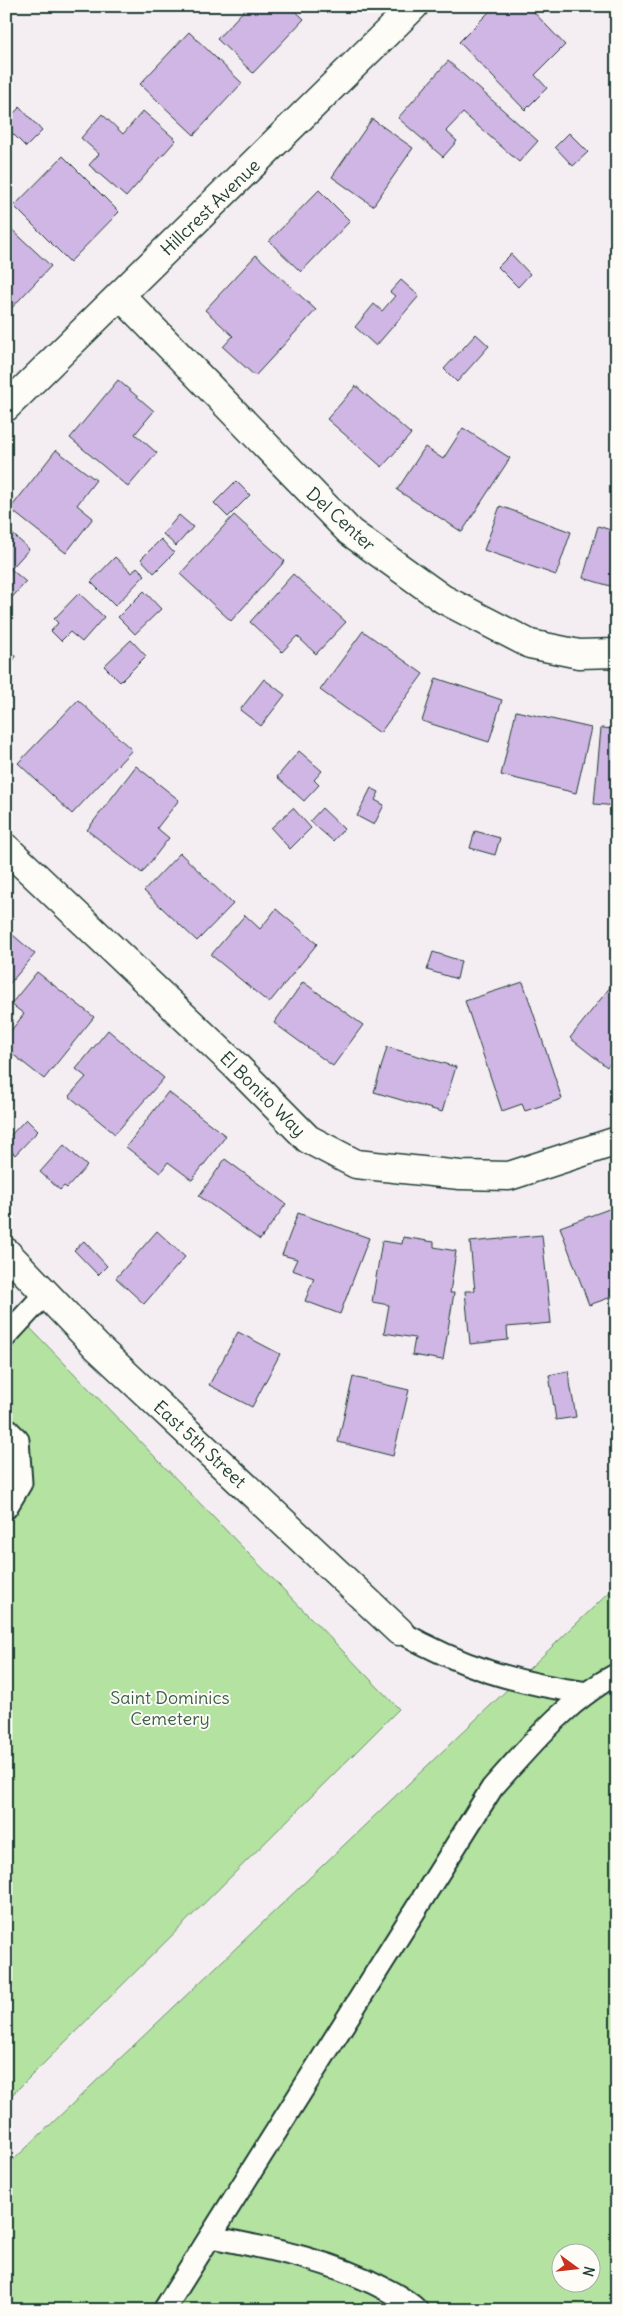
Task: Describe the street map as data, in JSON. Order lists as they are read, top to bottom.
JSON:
{
  "streets": {
    "street": [
      "Hillcrest Avenue",
      "Del Center",
      "El Bonito Way",
      "East 5th Street"
    ]
  },
  "crossings": [
    ["Hillcrest Avenue", "Del Center"]
  ],
  "parks": ["Saint Dominics Cemetery"],
  "north": "right"
}
